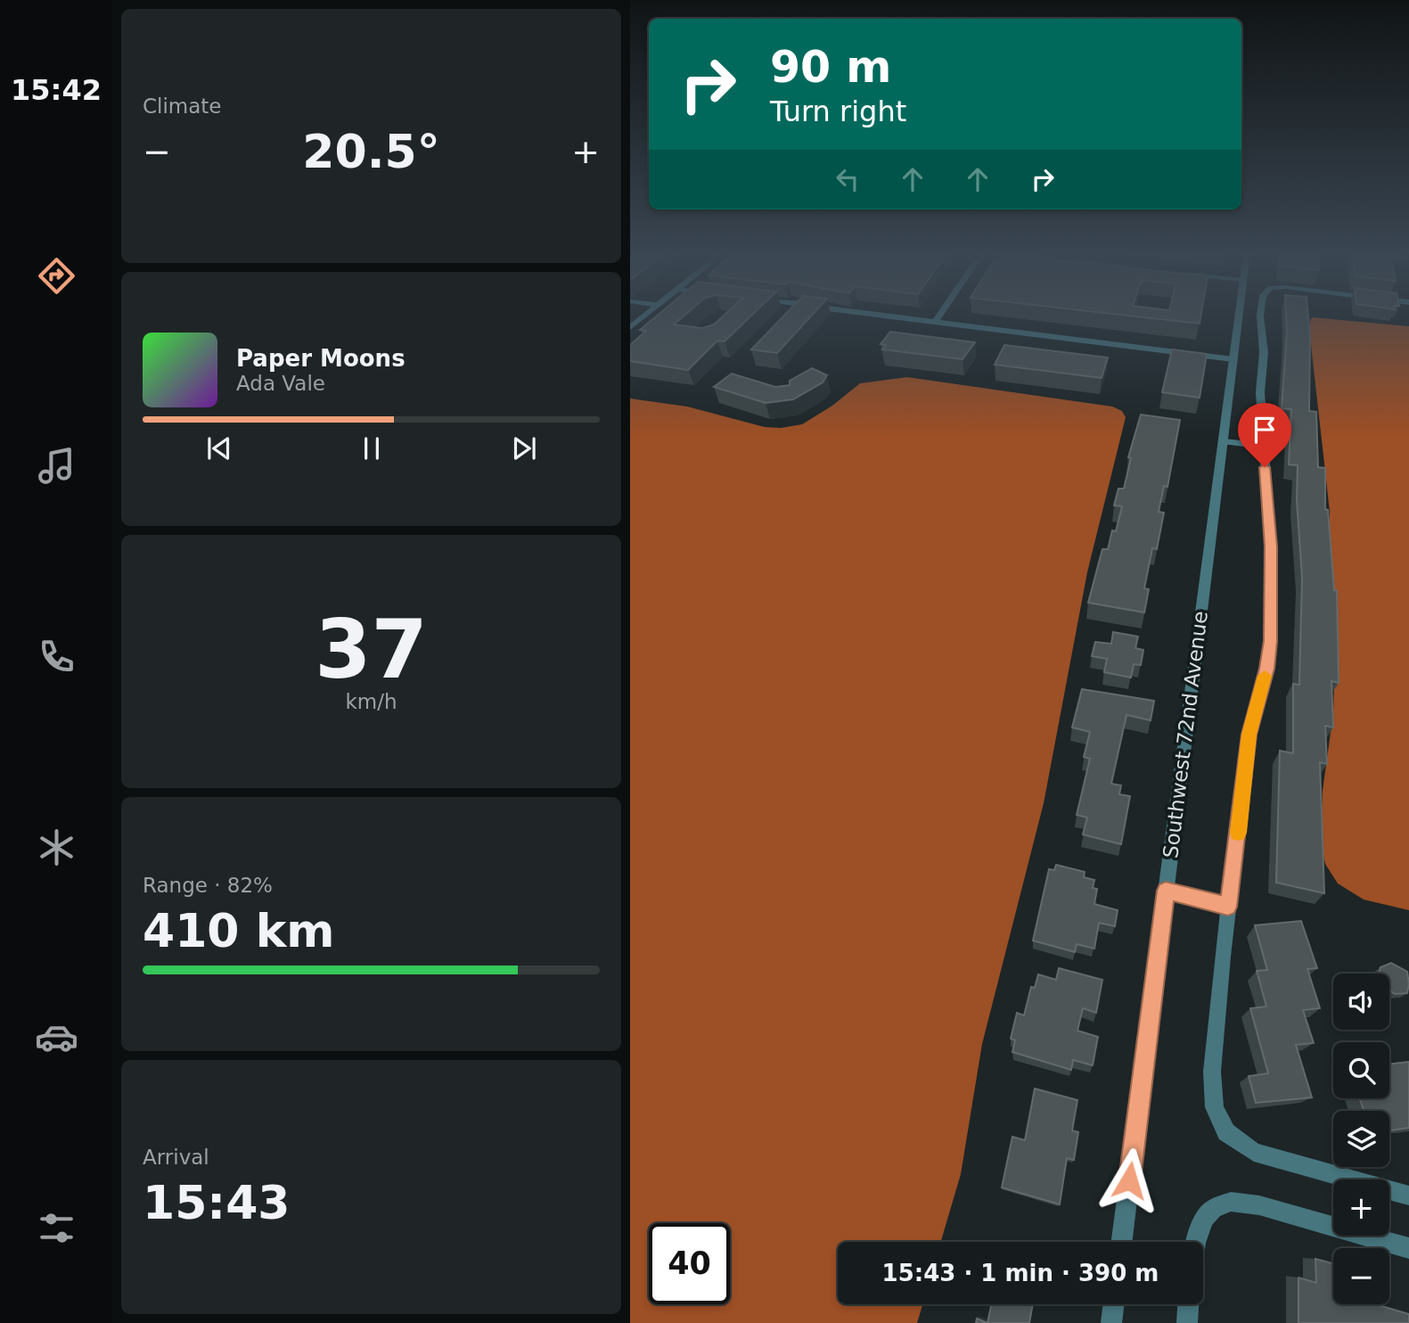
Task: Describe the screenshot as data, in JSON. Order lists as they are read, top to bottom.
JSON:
{
  "streets": {
    "street": ["Southwest 72nd Avenue"]
  },
  "page": {
    "tabs": "15:42",
    "tile": [
      "Climate",
      ["37", "km/h"],
      ["Range · 82%", "410 km"],
      ["Arrival", "15:43"]
    ],
    "turn": ["90 m", "Turn right"],
    "heat": ["−", "20.5°", "+"],
    "song": ["Paper Moons", "Ada Vale"],
    "map_buttons": ["+", "−"],
    "limit": "40",
    "trip": "15:43 · 1 min · 390 m"
  }
}
